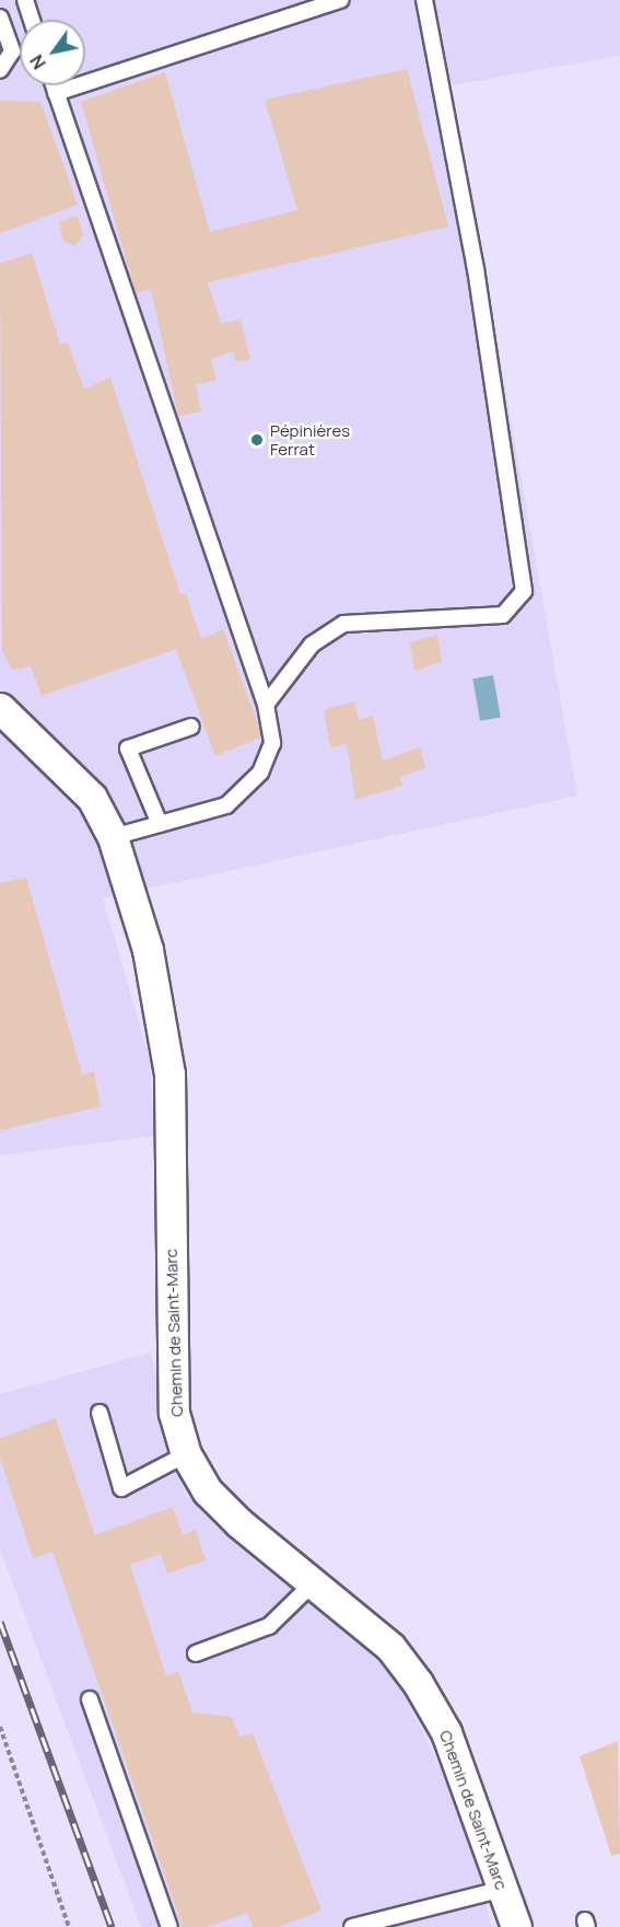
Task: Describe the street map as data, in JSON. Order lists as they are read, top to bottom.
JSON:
{
  "streets": {
    "street": ["Chemin de Saint-Marc"]
  },
  "places": ["Pépinières Ferrat"],
  "north": "bottom left"
}
